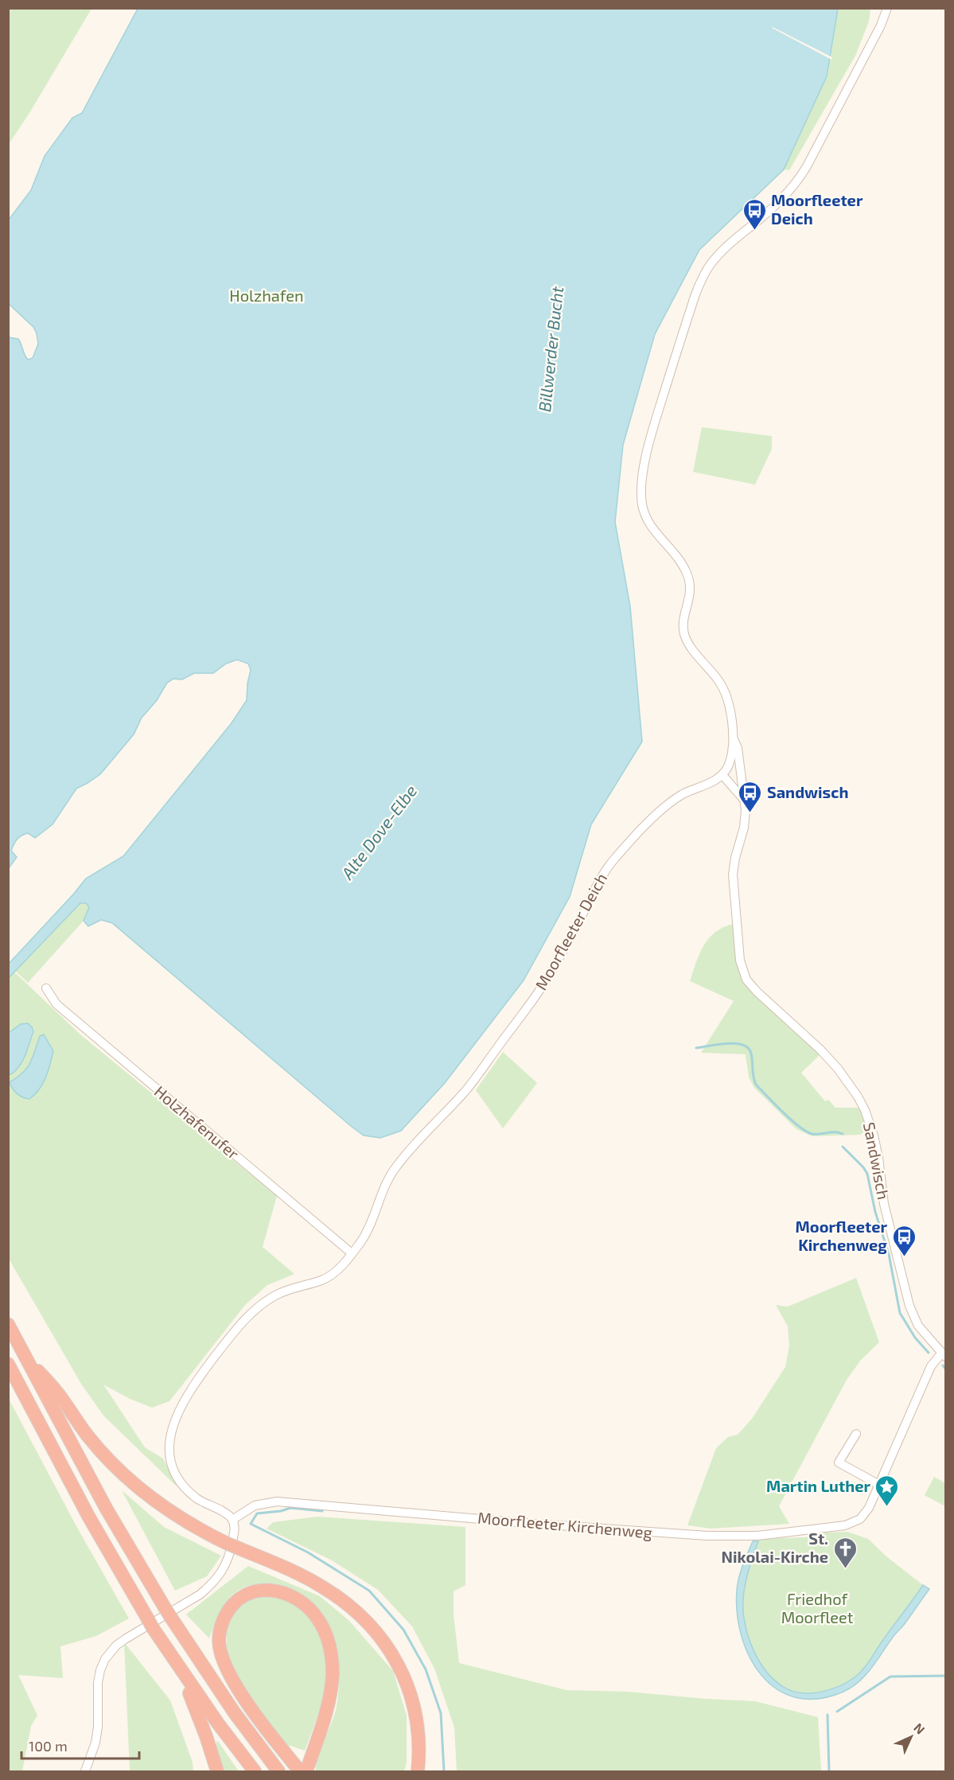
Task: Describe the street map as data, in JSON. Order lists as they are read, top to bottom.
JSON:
{
  "streets": {
    "street": [
      "Moorfleeter Deich",
      "Holzhafenufer",
      "Sandwisch",
      "Moorfleeter Kirchenweg"
    ]
  },
  "crossings": [
    ["Moorfleeter Deich", "Holzhafenufer"],
    ["Moorfleeter Deich", "Moorfleeter Kirchenweg"],
    ["Sandwisch", "Moorfleeter Kirchenweg"]
  ],
  "water": ["Billwerder Bucht", "Alte Dove-Elbe"],
  "parks": ["Holzhafen", "Friedhof Moorfleet"],
  "places": {
    "bus stop": ["Moorfleeter Deich", "Sandwisch", "Moorfleeter Kirchenweg"],
    "place": ["Martin Luther"],
    "church": ["St. Nikolai-Kirche"]
  },
  "scale_bar": "100 m",
  "north": "top right"
}
